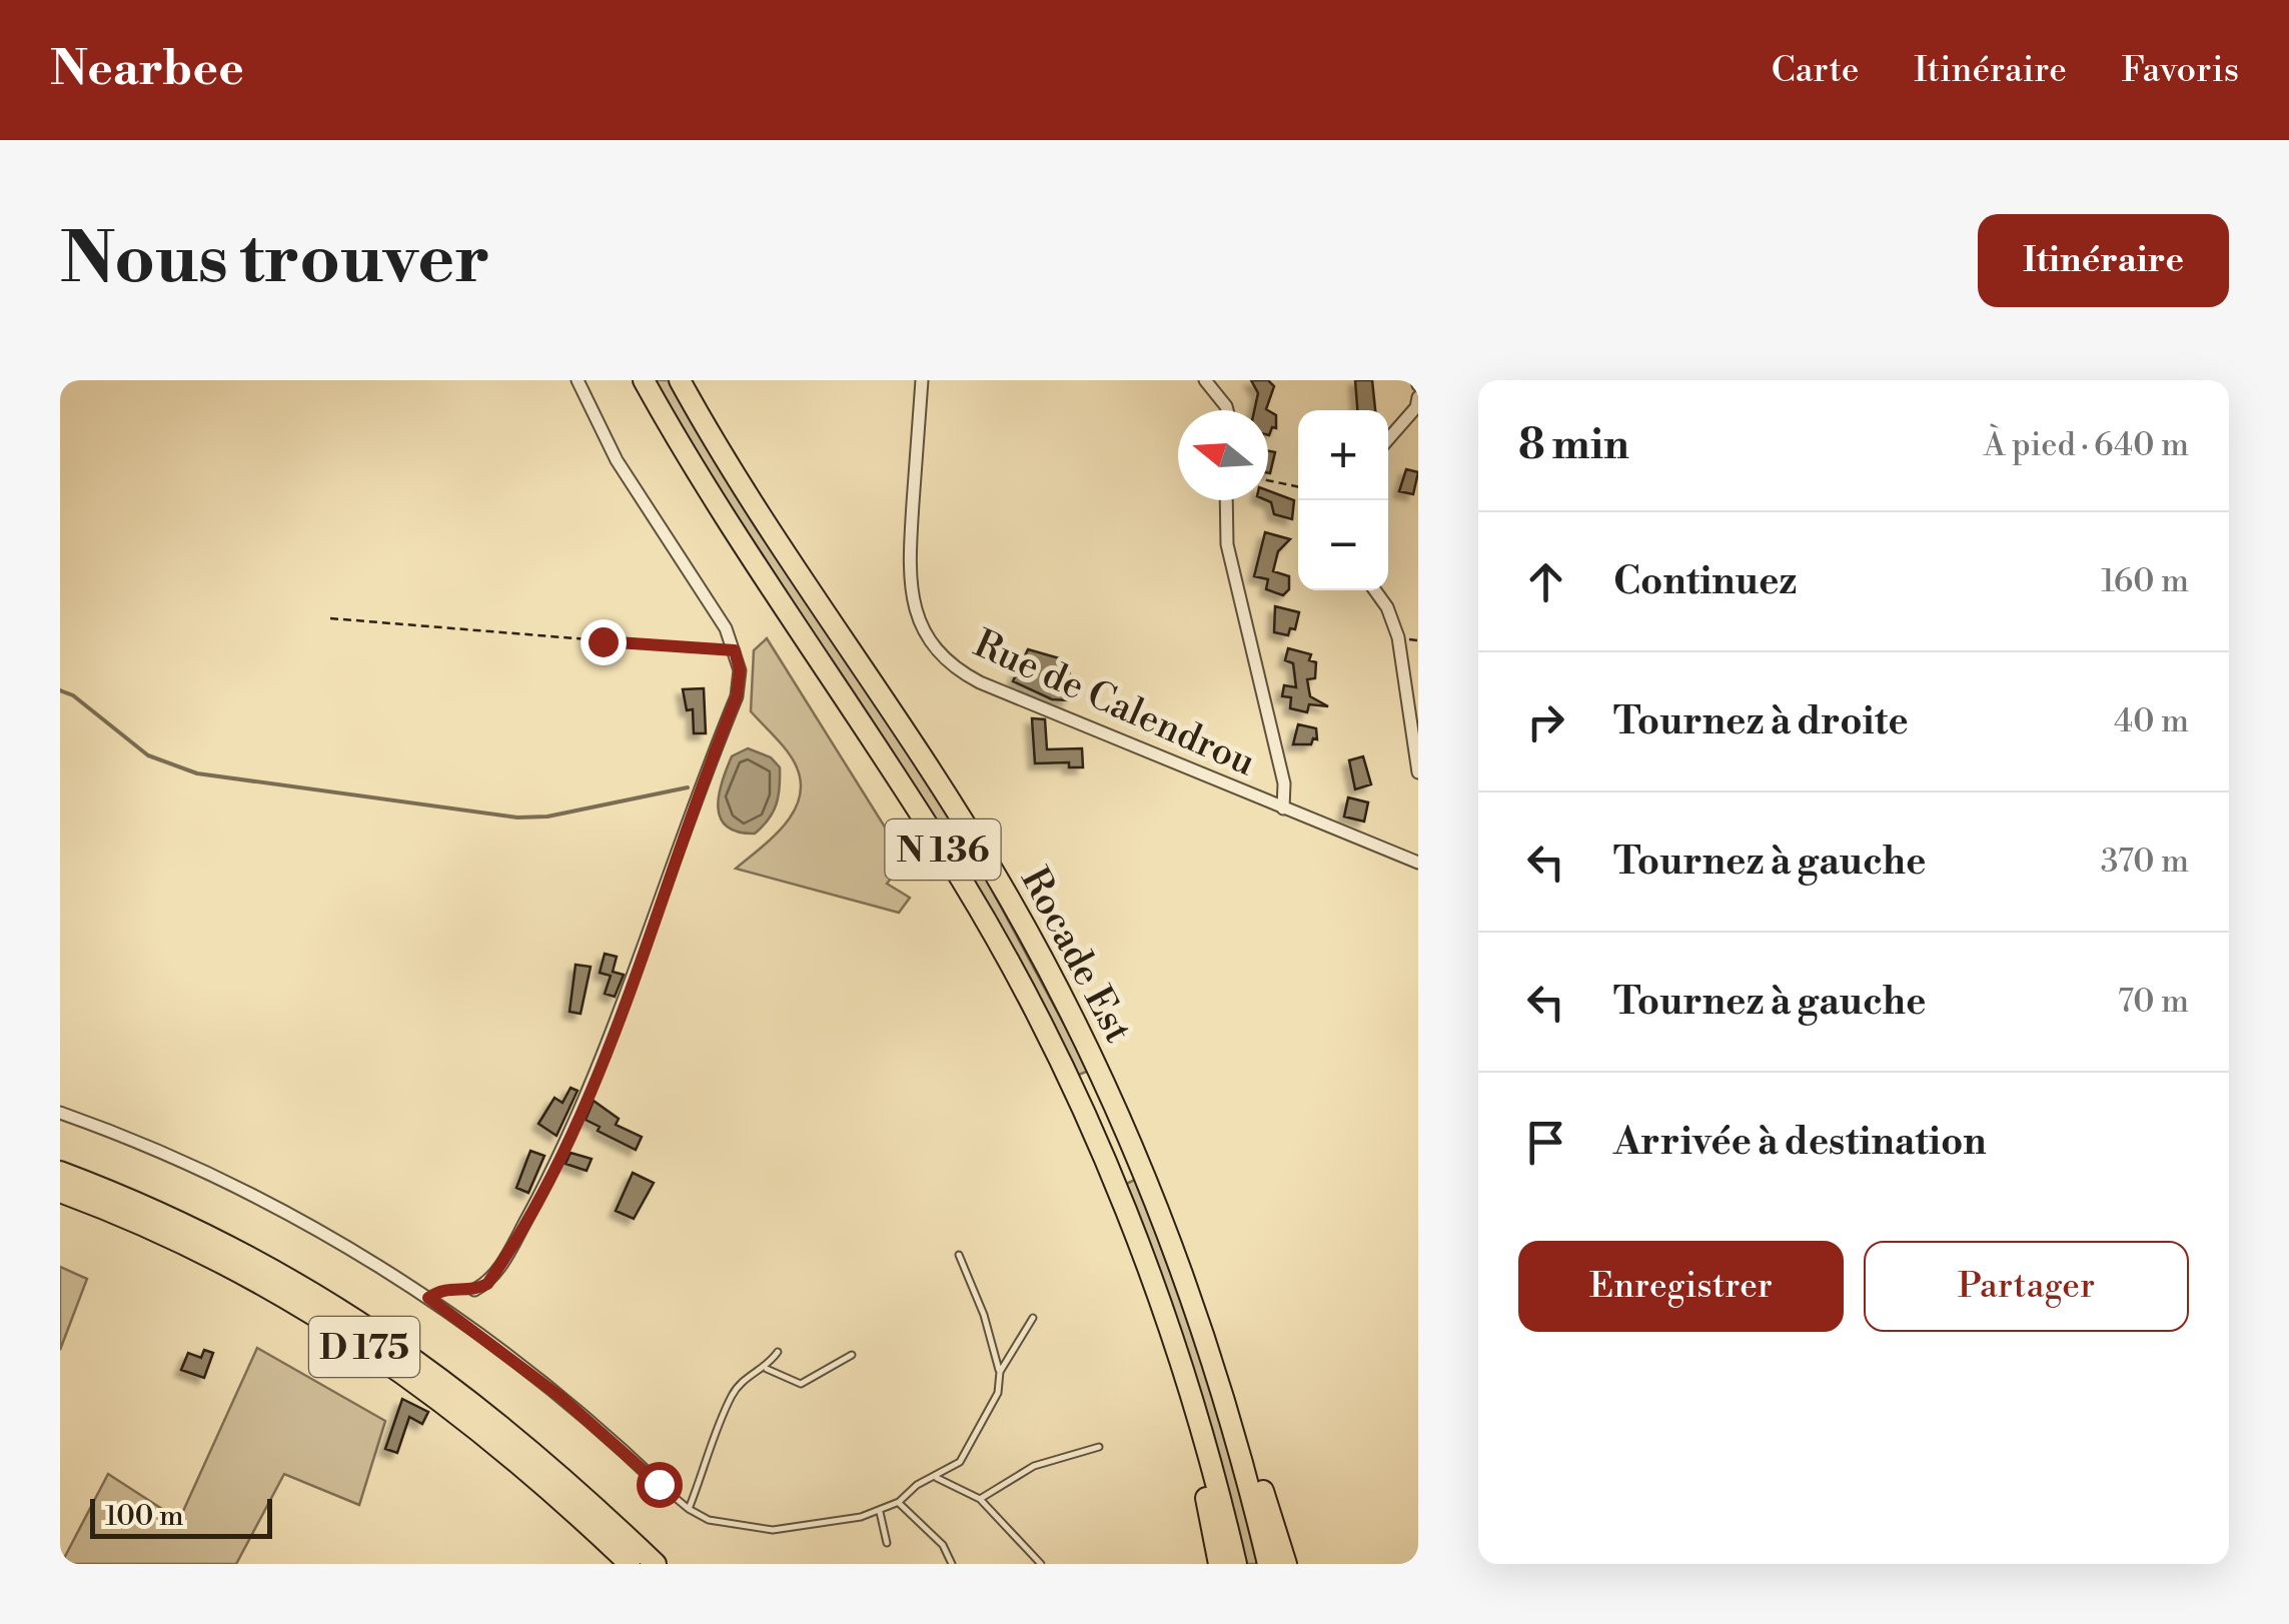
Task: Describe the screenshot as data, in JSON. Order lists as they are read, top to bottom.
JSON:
{
  "streets": {
    "highway": ["N 136", "Rocade Est", "D 175"],
    "street": ["Rue de Calendrou"]
  },
  "crossings": [
    ["N 136", "Rocade Est"]
  ],
  "scale_bar": "100 m",
  "north": "left",
  "page": {
    "header": "Nearbee",
    "nav": ["Carte", "Itinéraire", "Favoris"],
    "buttons": [
      "Itinéraire",
      ["Enregistrer", "Partager"]
    ],
    "title": "Nous trouver",
    "heading": ["8 min", "À pied · 640 m"],
    "map_buttons": ["+", "−"],
    "list": [
      ["Continuez", "160 m"],
      ["Tournez à droite", "40 m"],
      ["Tournez à gauche", "370 m"],
      ["Tournez à gauche", "70 m"],
      "Arrivée à destination"
    ],
    "scale": "100 m"
  }
}
